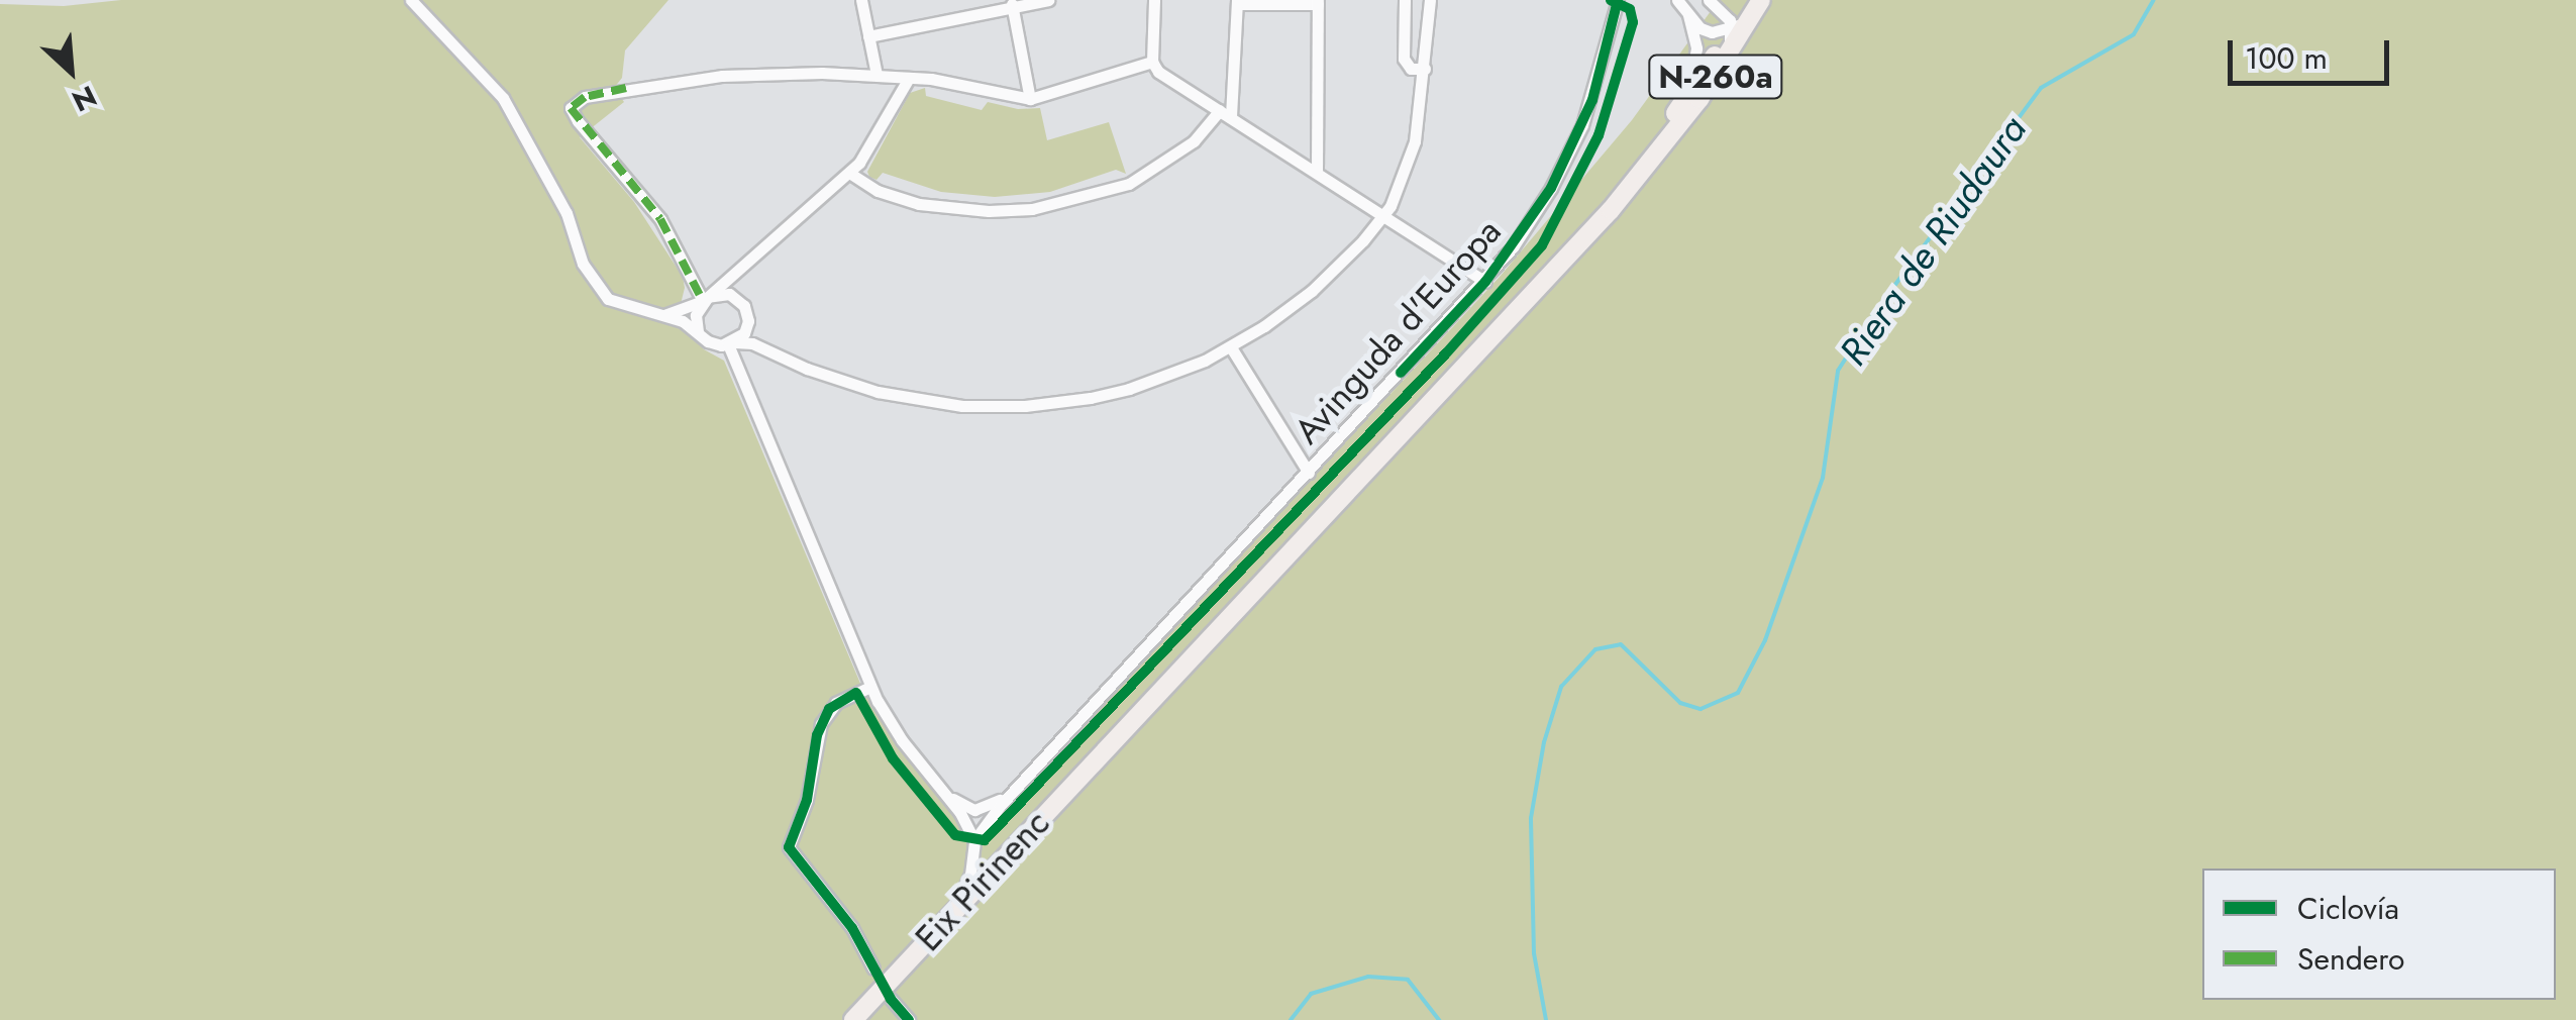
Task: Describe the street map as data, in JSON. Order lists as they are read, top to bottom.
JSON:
{
  "streets": {
    "main road": ["N-260a", "Eix Pirinenc"],
    "street": ["Avinguda d'Europa"]
  },
  "crossings": [
    ["Avinguda d'Europa", "Eix Pirinenc"]
  ],
  "water": ["Riera de Riudaura"],
  "legend": ["Ciclovía", "Sendero"],
  "scale_bar": "100 m",
  "north": "bottom right"
}
